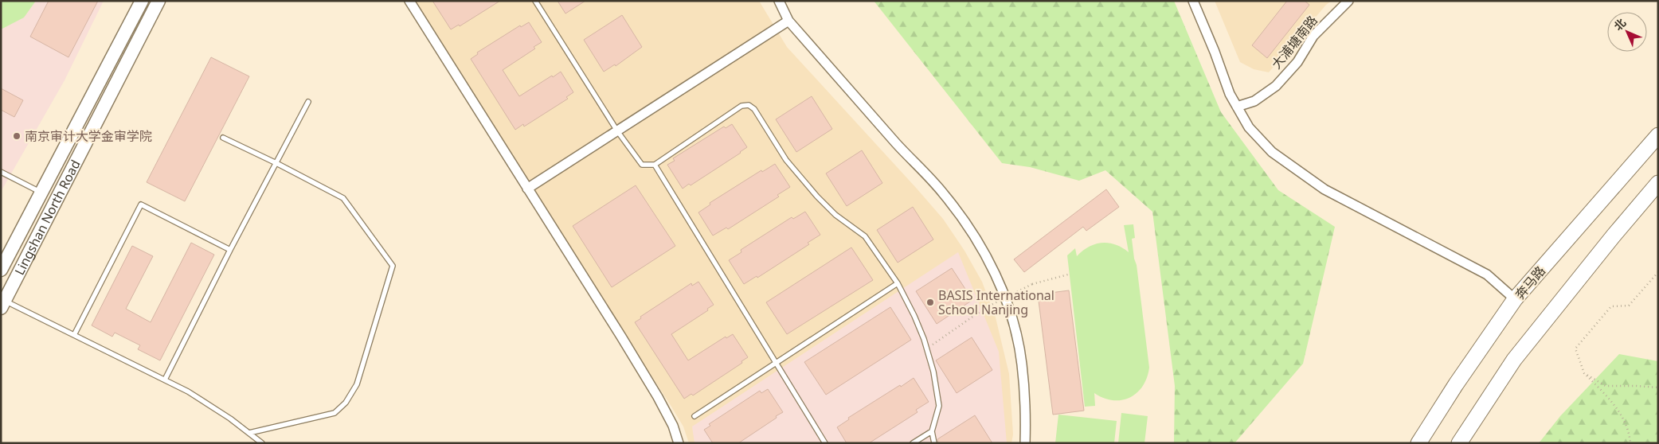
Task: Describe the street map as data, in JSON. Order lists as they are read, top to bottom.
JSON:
{
  "streets": {
    "main road": ["奔马路"],
    "street": ["大浦塘南路", "Lingshan North Road"]
  },
  "places": ["南京审计大学金审学院", "BASIS International School Nanjing"],
  "north": "top left"
}
